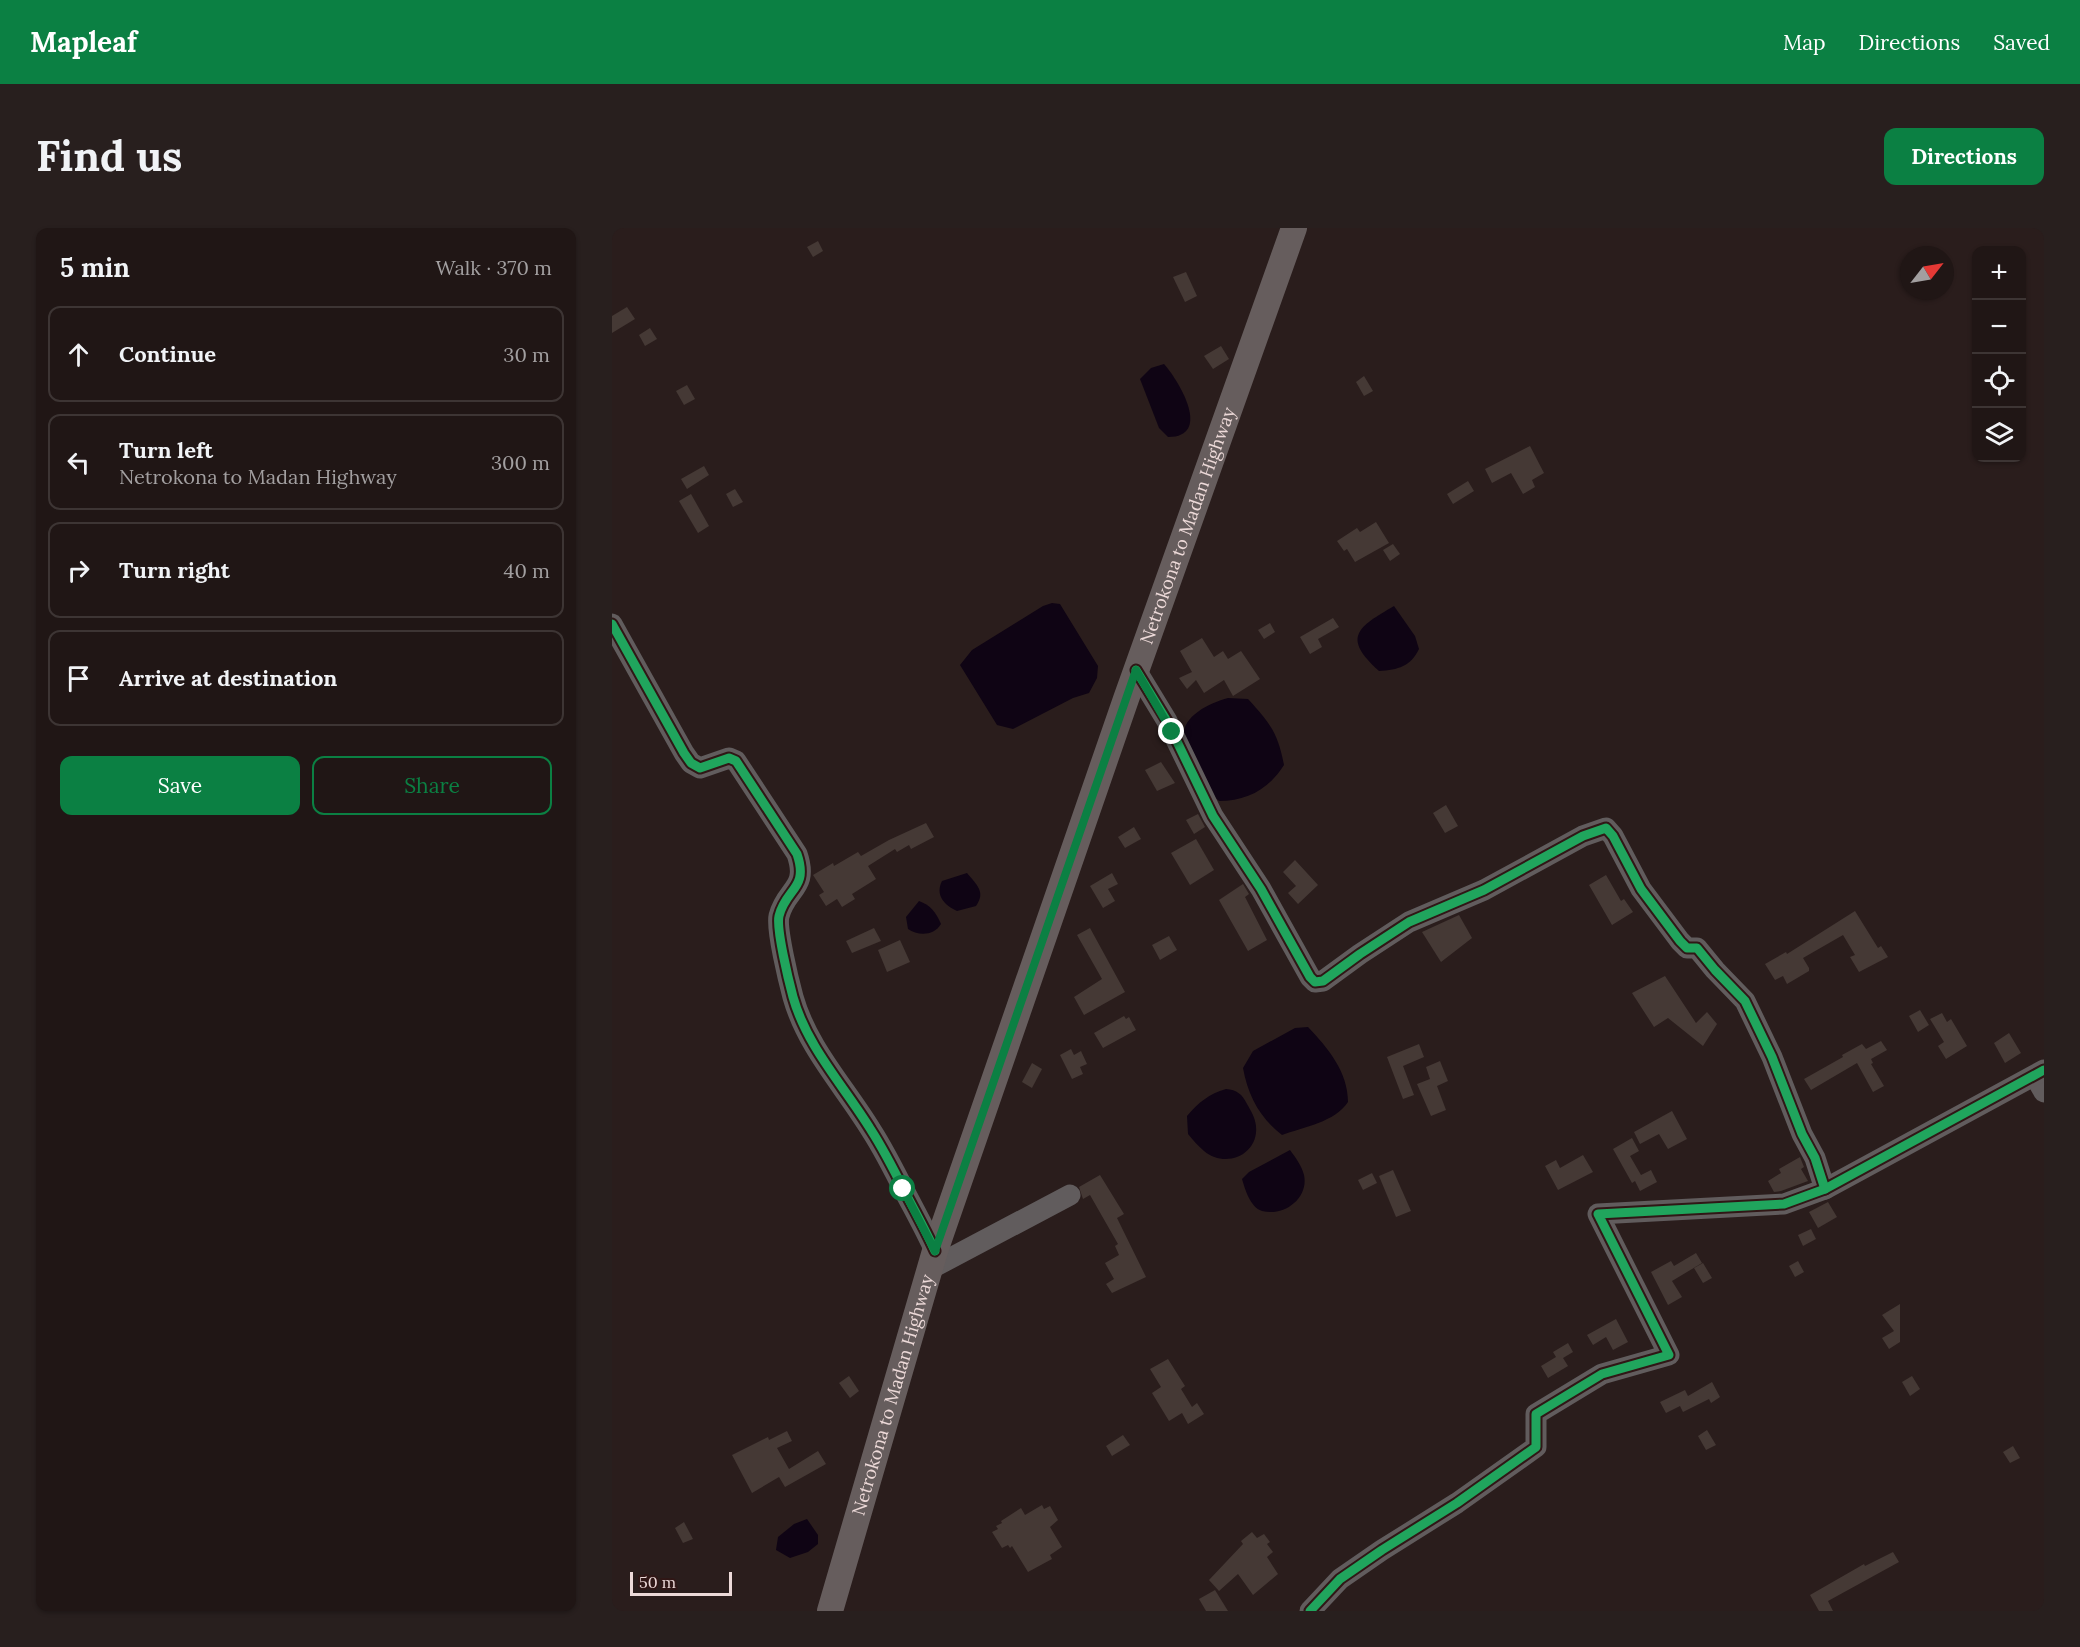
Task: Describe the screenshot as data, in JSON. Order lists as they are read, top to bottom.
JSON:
{
  "streets": {
    "main road": ["Netrokona to Madan Highway"]
  },
  "scale_bar": "50 m",
  "north": "top right",
  "page": {
    "header": "Mapleaf",
    "nav": ["Map", "Directions", "Saved"],
    "buttons": [
      "Directions",
      ["Save", "Share"]
    ],
    "title": "Find us",
    "heading": ["5 min", "Walk · 370 m"],
    "map_buttons": ["+", "−"],
    "list": [
      ["Continue", "30 m"],
      ["Turn left", "Netrokona to Madan Highway", "300 m"],
      ["Turn right", "40 m"],
      "Arrive at destination"
    ],
    "scale": "50 m"
  }
}
